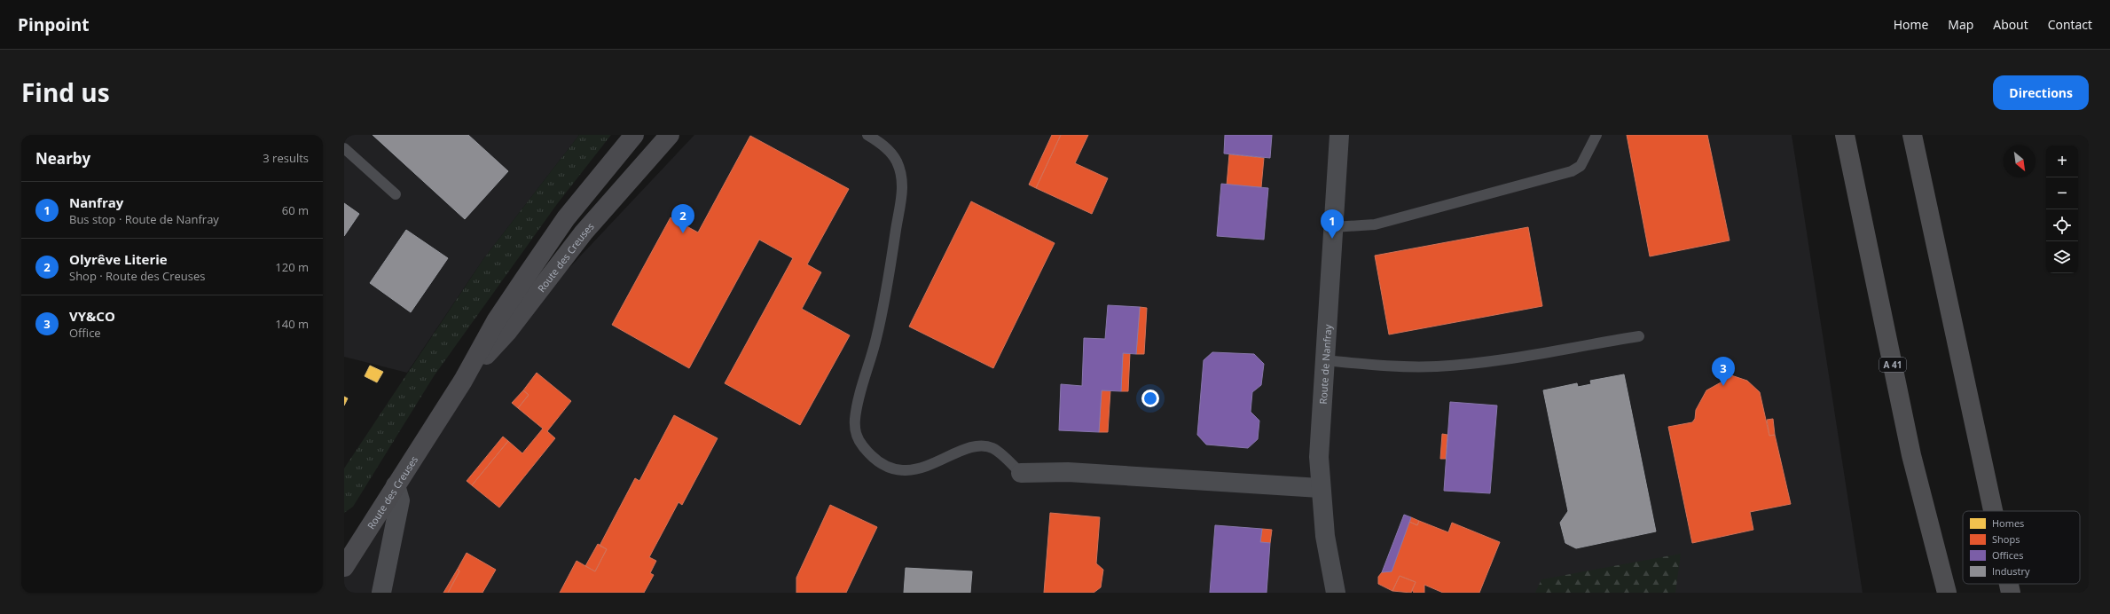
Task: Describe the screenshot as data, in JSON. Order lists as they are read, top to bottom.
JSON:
{
  "streets": {
    "highway": ["A 41"],
    "main road": ["Route des Creuses"],
    "street": ["Route de Nanfray"]
  },
  "legend": [
    "Homes",
    "Shops",
    "Offices",
    "Industry"
  ],
  "north": "bottom right",
  "page": {
    "header": "Pinpoint",
    "nav": [
      "Home",
      "Map",
      "About",
      "Contact"
    ],
    "title": "Find us",
    "buttons": "Directions",
    "heading": ["Nearby", "3 results"],
    "map_buttons": ["+", "−"],
    "list": [
      {
        "mark": "1",
        "name": "Nanfray",
        "note": "Bus stop · Route de Nanfray",
        "value": "60 m"
      },
      {
        "mark": "2",
        "name": "Olyrêve Literie",
        "note": "Shop · Route des Creuses",
        "value": "120 m"
      },
      {
        "mark": "3",
        "name": "VY&CO",
        "note": "Office",
        "value": "140 m"
      }
    ],
    "pins": ["2", "1", "3"]
  }
}
